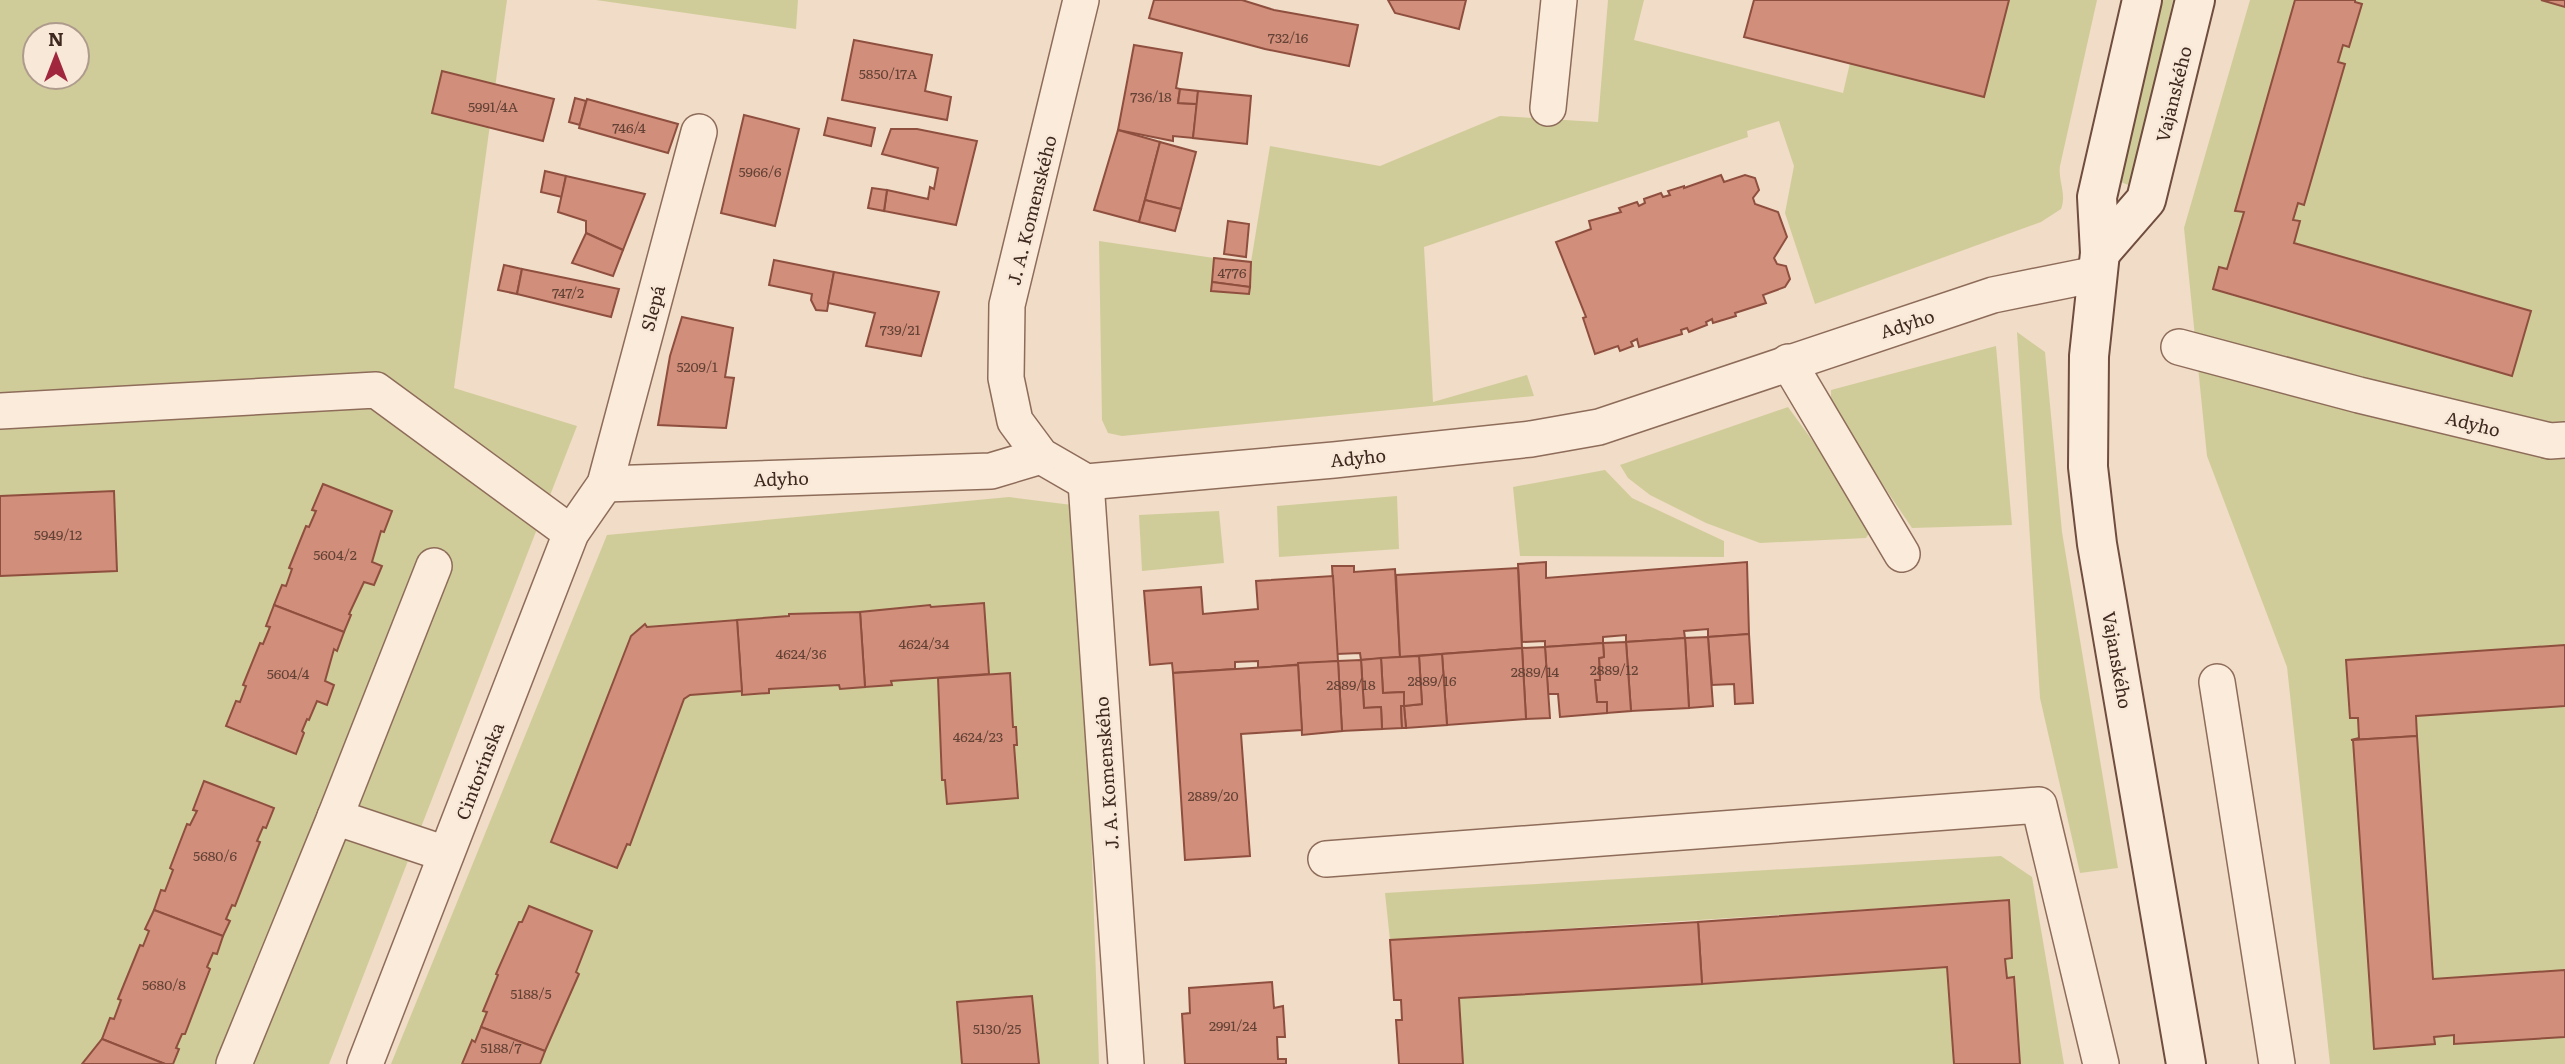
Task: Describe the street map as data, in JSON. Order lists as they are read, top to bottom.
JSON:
{
  "streets": {
    "main road": ["Vajanského"],
    "street": [
      "J. A. Komenského",
      "Slepá",
      "Adyho",
      "Cintorínska"
    ]
  },
  "crossings": [
    ["Vajanského", "Adyho"],
    ["J. A. Komenského", "Adyho"],
    ["Slepá", "Adyho"],
    ["Slepá", "Cintorínska"],
    ["Adyho", "Cintorínska"]
  ],
  "house_numbers": [
    "732/16",
    "5850/17A",
    "736/18",
    "5991/4A",
    "746/4",
    "5966/6",
    "4776",
    "747/2",
    "739/21",
    "5209/1",
    "5949/12",
    "5604/2",
    "4624/34",
    "4624/36",
    "2889/12",
    "2889/14",
    "5604/4",
    "2889/16",
    "2889/18",
    "4624/23",
    "2889/20",
    "5680/6",
    "5680/8",
    "5188/5",
    "2991/24",
    "5130/25",
    "5188/7"
  ],
  "north": "top"
}
